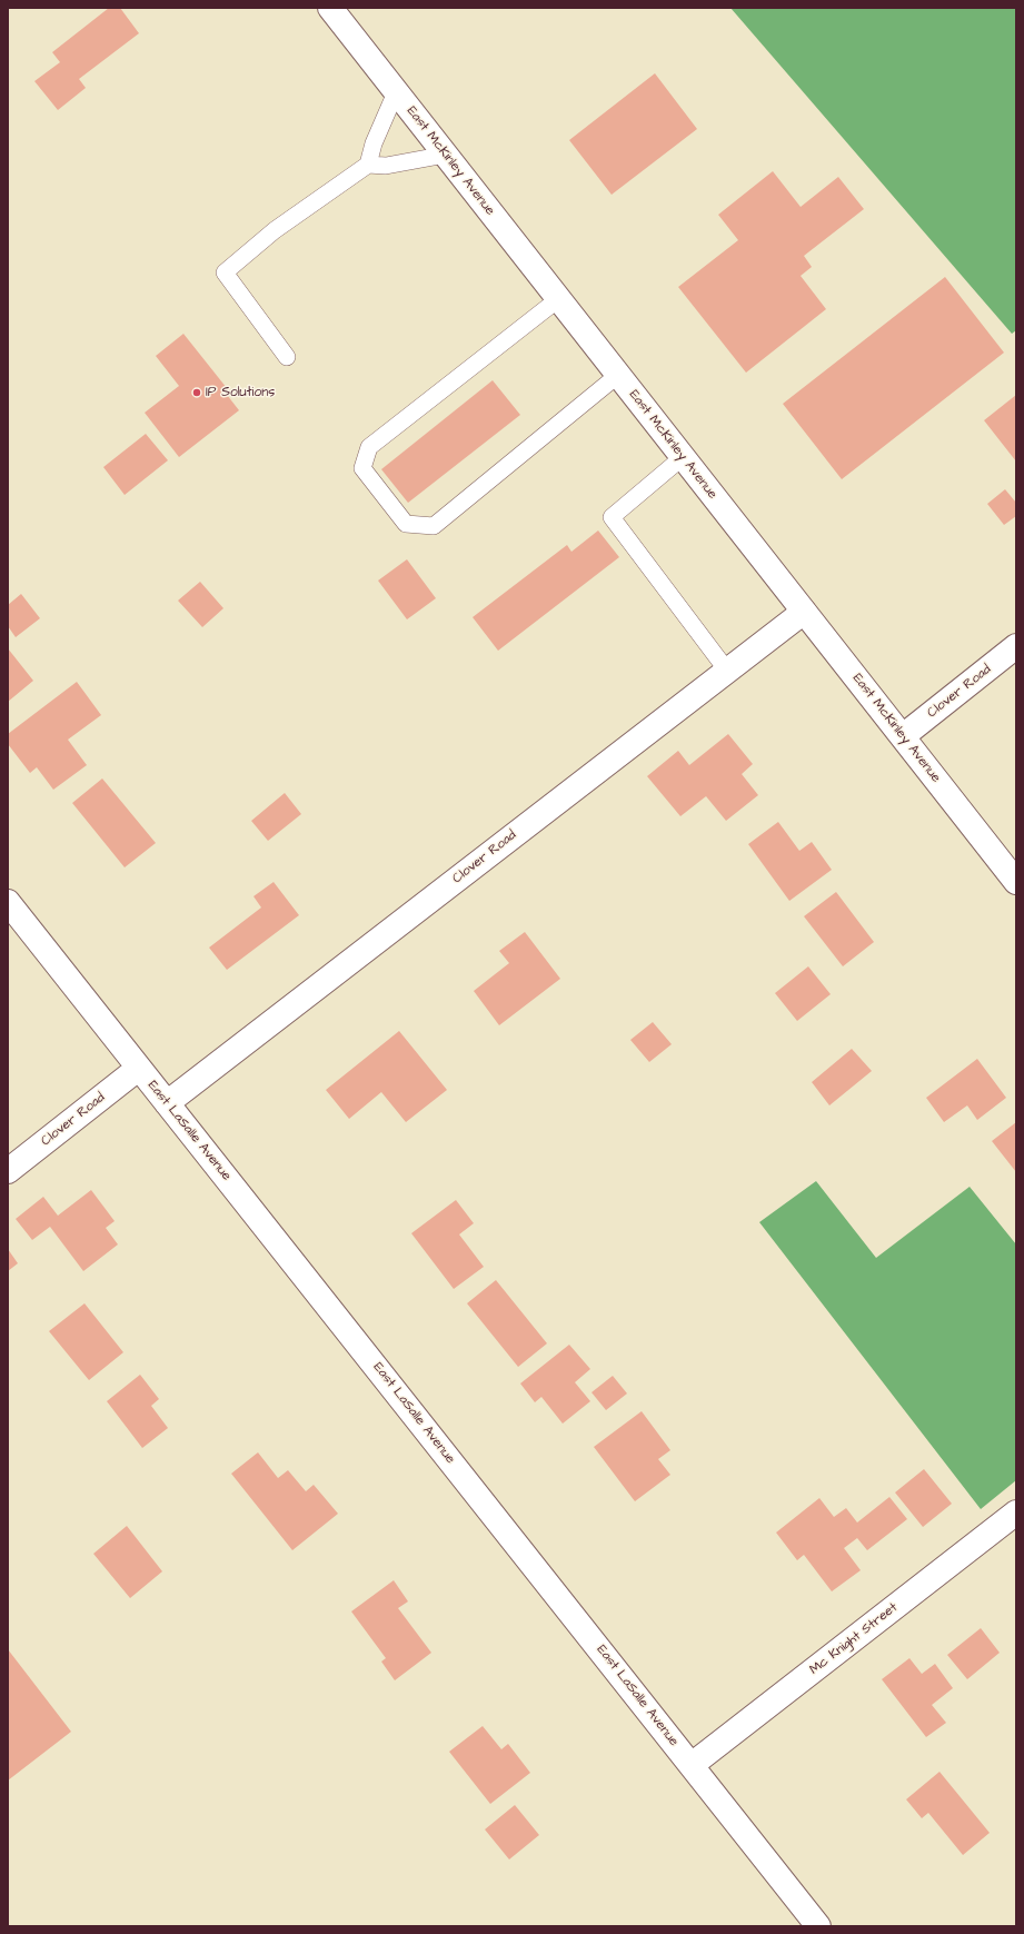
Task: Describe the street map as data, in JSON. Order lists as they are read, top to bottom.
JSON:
{
  "streets": {
    "street": [
      "East McKinley Avenue",
      "Clover Road",
      "East LaSalle Avenue",
      "Mc Knight Street"
    ]
  },
  "crossings": [
    ["East McKinley Avenue", "Clover Road"],
    ["Clover Road", "East LaSalle Avenue"],
    ["East LaSalle Avenue", "Mc Knight Street"]
  ],
  "places": ["IP Solutions"]
}
